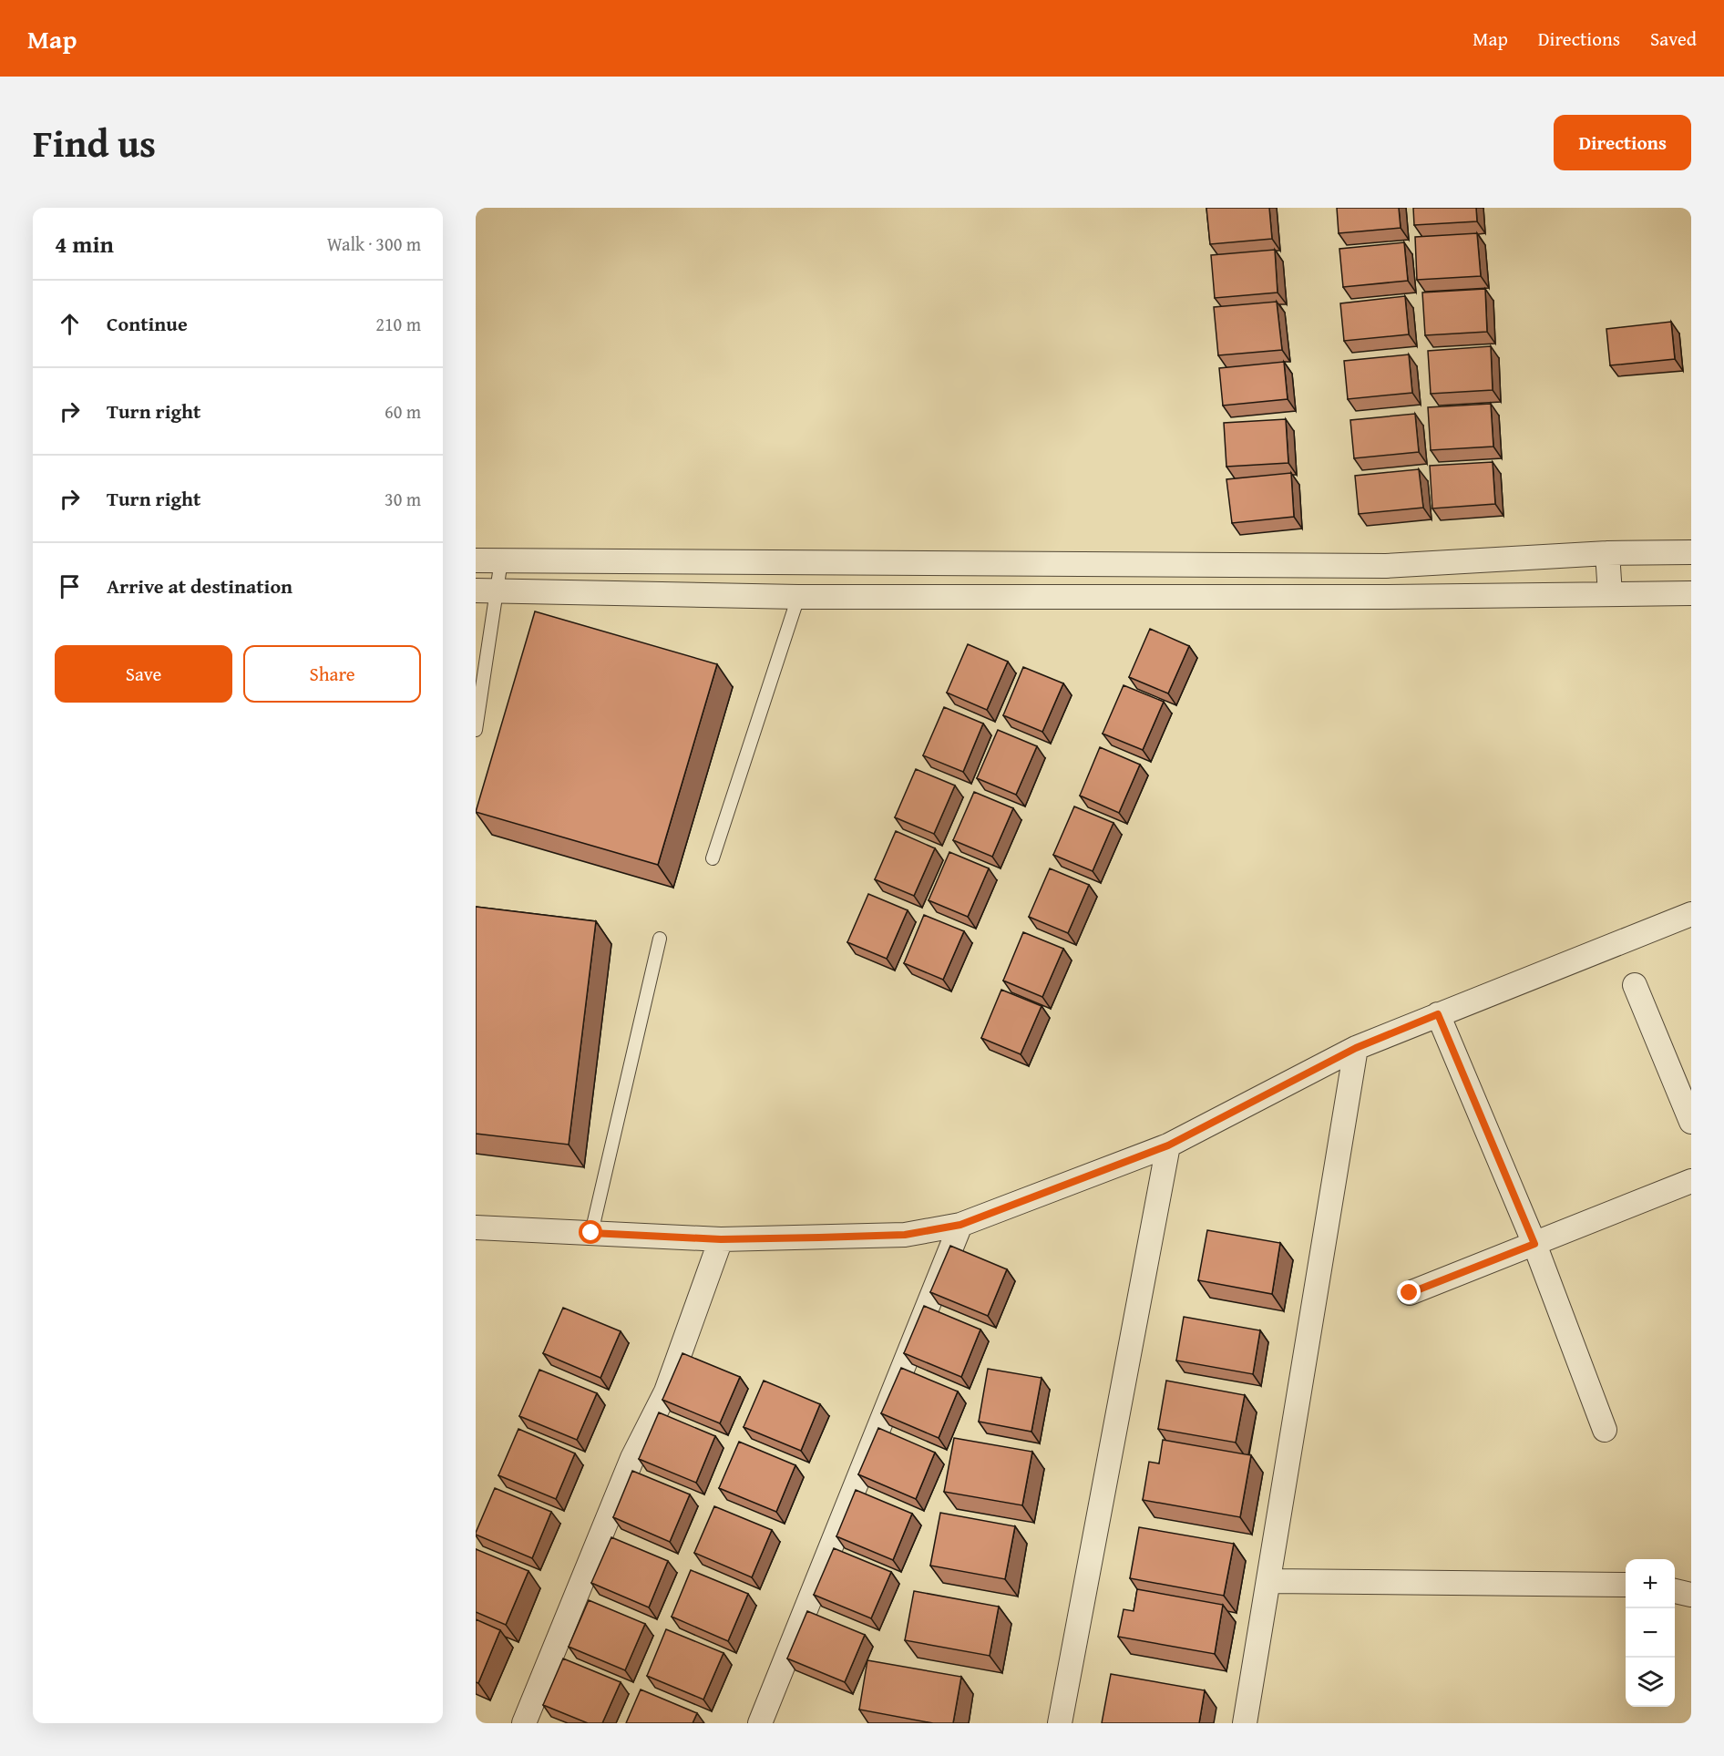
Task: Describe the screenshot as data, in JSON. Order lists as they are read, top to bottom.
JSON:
{
  "page": {
    "header": "Map",
    "nav": ["Map", "Directions", "Saved"],
    "title": "Find us",
    "buttons": [
      "Directions",
      ["Save", "Share"]
    ],
    "heading": ["4 min", "Walk · 300 m"],
    "list": [
      ["Continue", "210 m"],
      ["Turn right", "60 m"],
      ["Turn right", "30 m"],
      "Arrive at destination"
    ],
    "map_buttons": ["+", "−"]
  }
}
